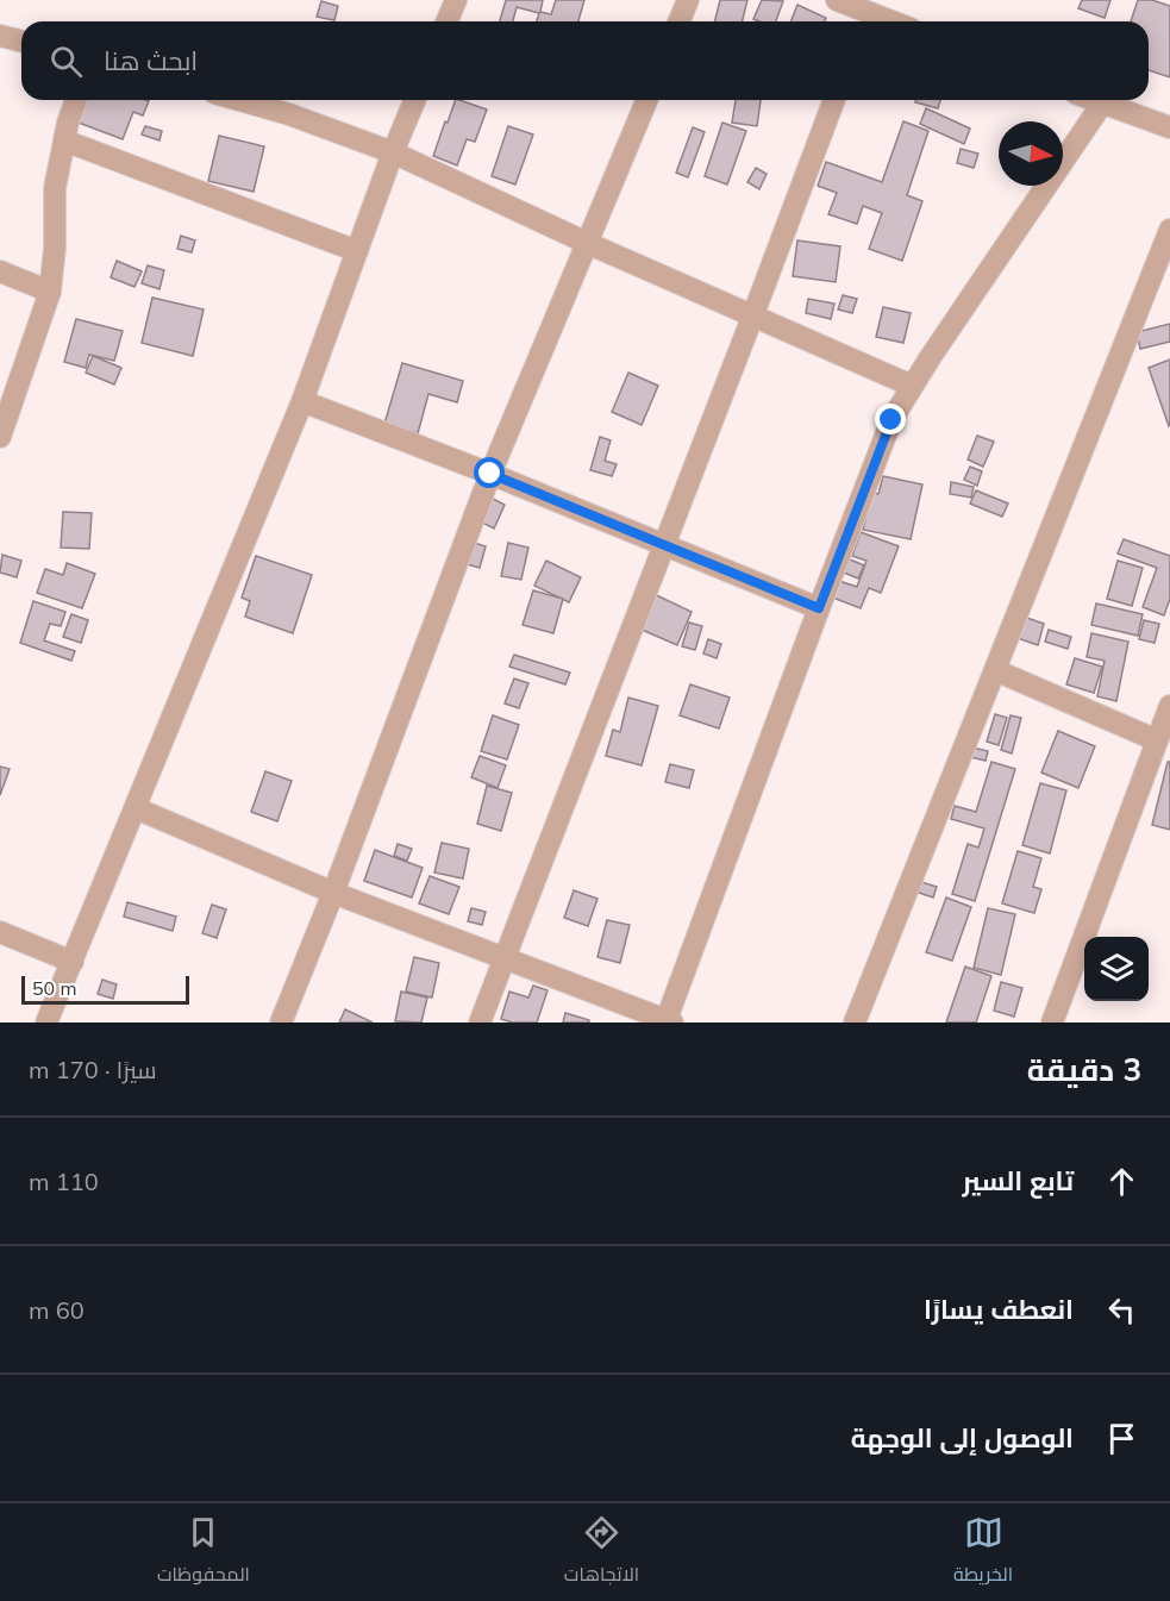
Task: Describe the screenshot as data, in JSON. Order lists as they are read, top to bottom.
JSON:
{
  "scale_bar": "50 m",
  "north": "right",
  "page": {
    "search": "ابحث هنا",
    "scale": "50 m",
    "heading": ["3 دقيقة", "سيرًا · 170 m"],
    "list": [
      ["تابع السير", "110 m"],
      ["انعطف يسارًا", "60 m"],
      "الوصول إلى الوجهة"
    ],
    "nav": ["الخريطة", "الاتجاهات", "المحفوظات"]
  }
}
